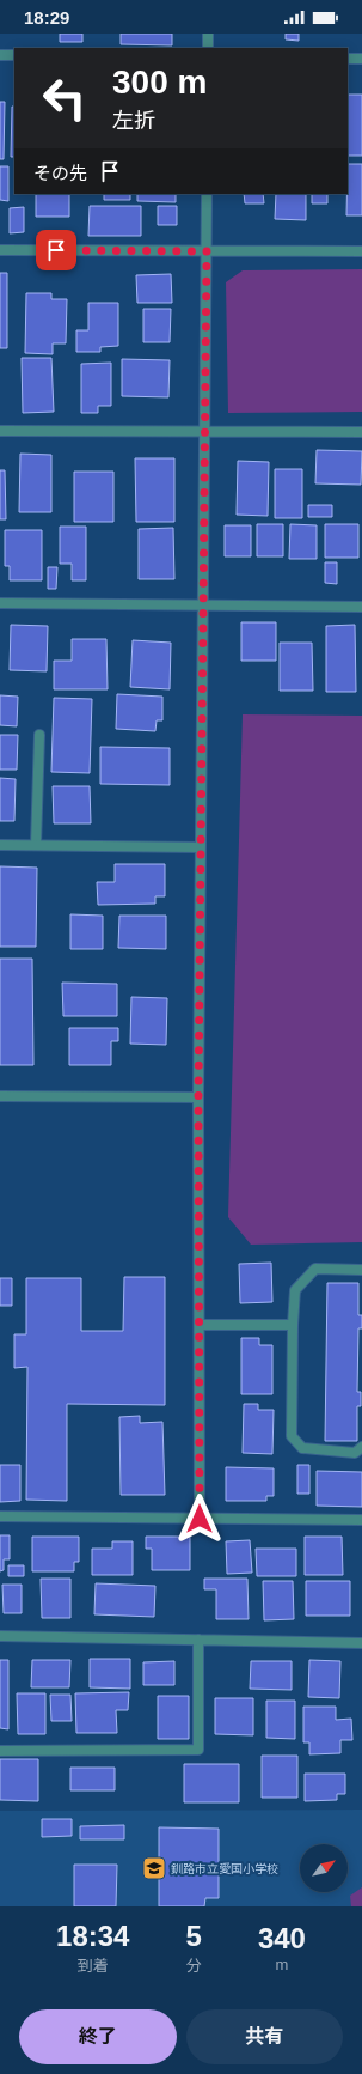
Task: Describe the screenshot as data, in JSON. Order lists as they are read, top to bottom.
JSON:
{
  "places": {
    "school or university": ["釧路市立愛国小学校"]
  },
  "north": "top right",
  "page": {
    "status": "18:29",
    "turn": ["300 m", "左折"],
    "then": "その先",
    "eta": [
      "18:34",
      "到着",
      "5",
      "分",
      "340",
      "m"
    ],
    "buttons": ["終了", "共有"]
  }
}
